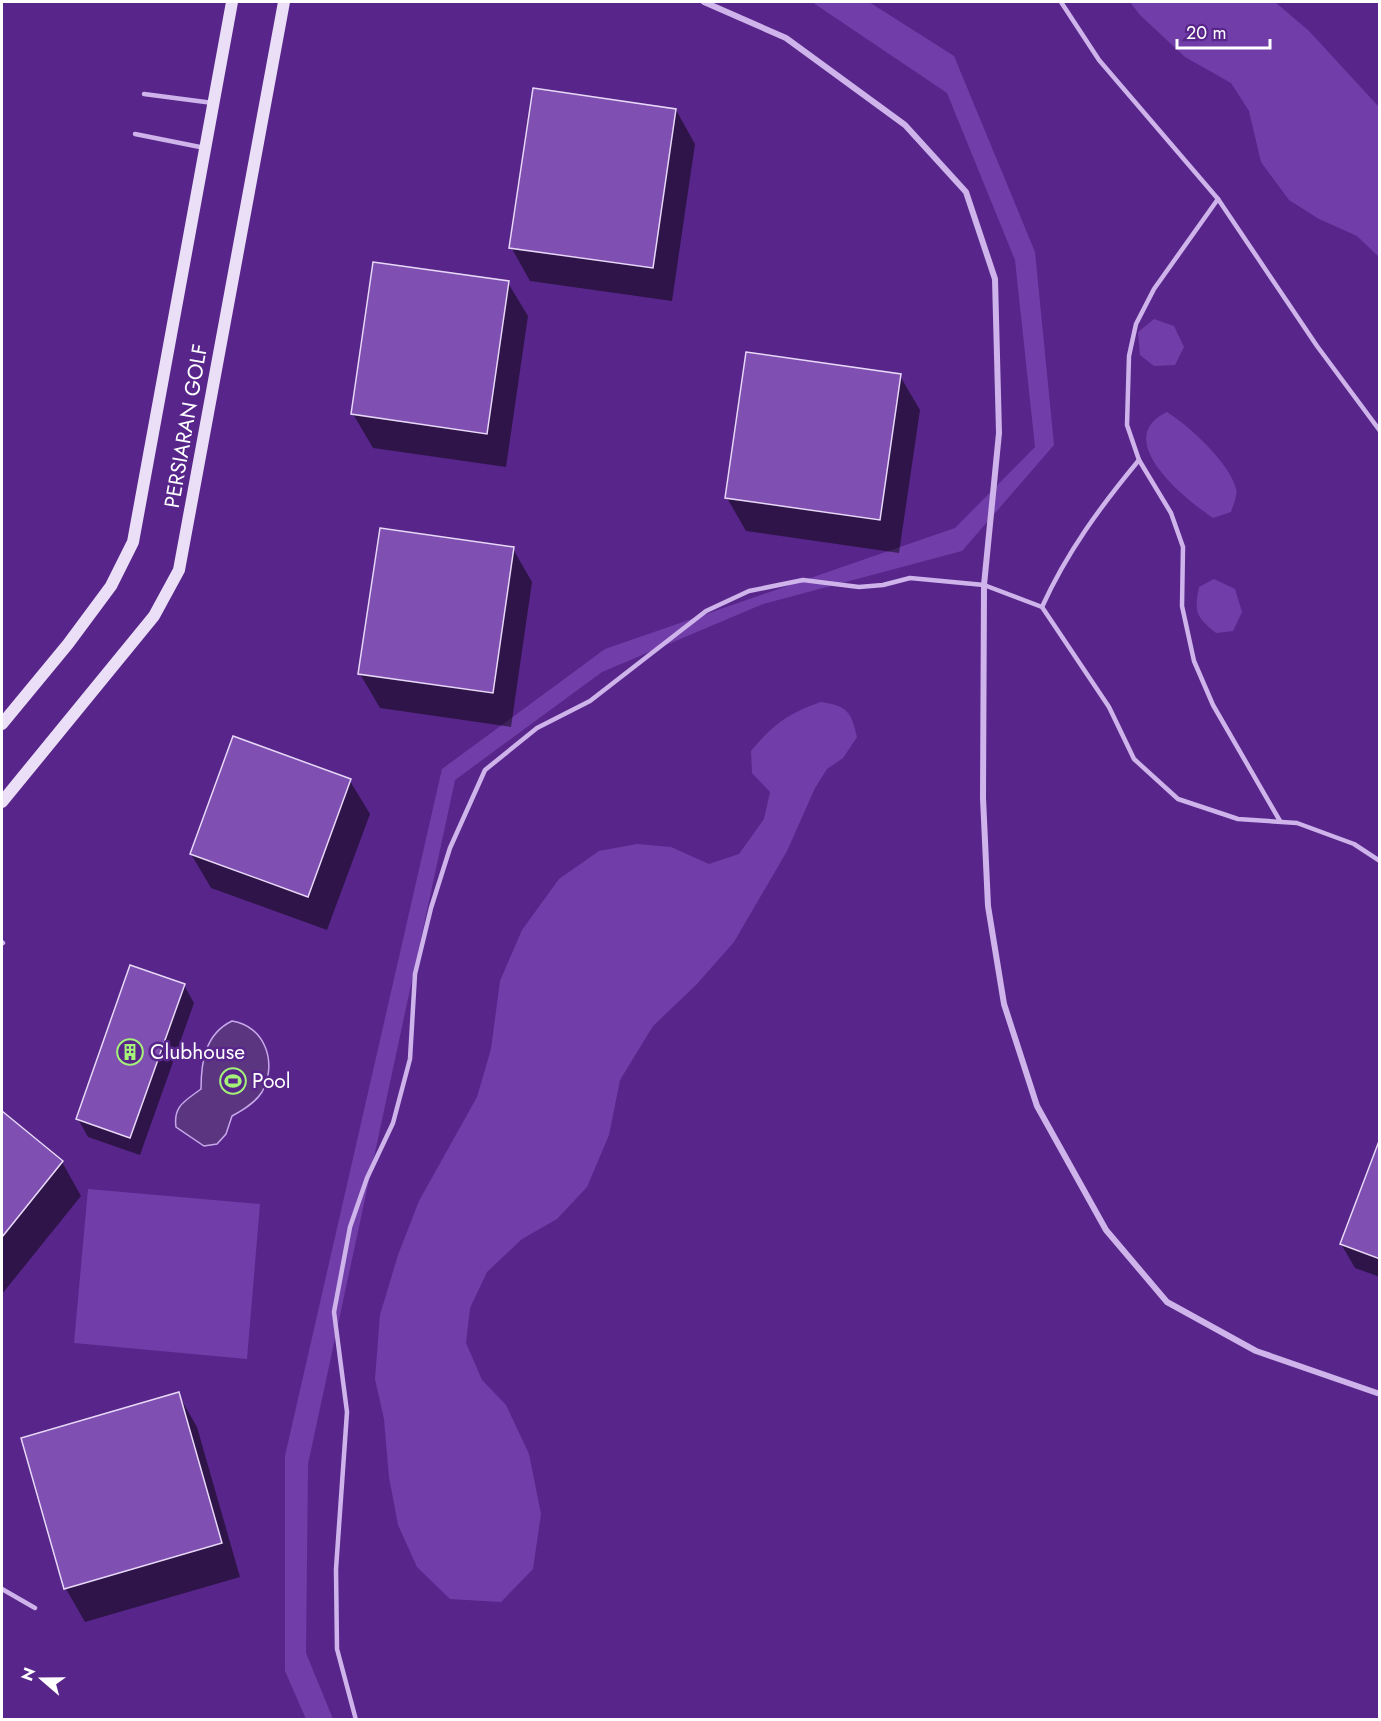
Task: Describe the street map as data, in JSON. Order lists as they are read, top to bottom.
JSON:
{
  "streets": {
    "street": ["PERSIARAN GOLF"]
  },
  "places": {
    "building": ["Clubhouse"],
    "sports": ["Pool"]
  },
  "scale_bar": "20 m",
  "north": "left"
}
